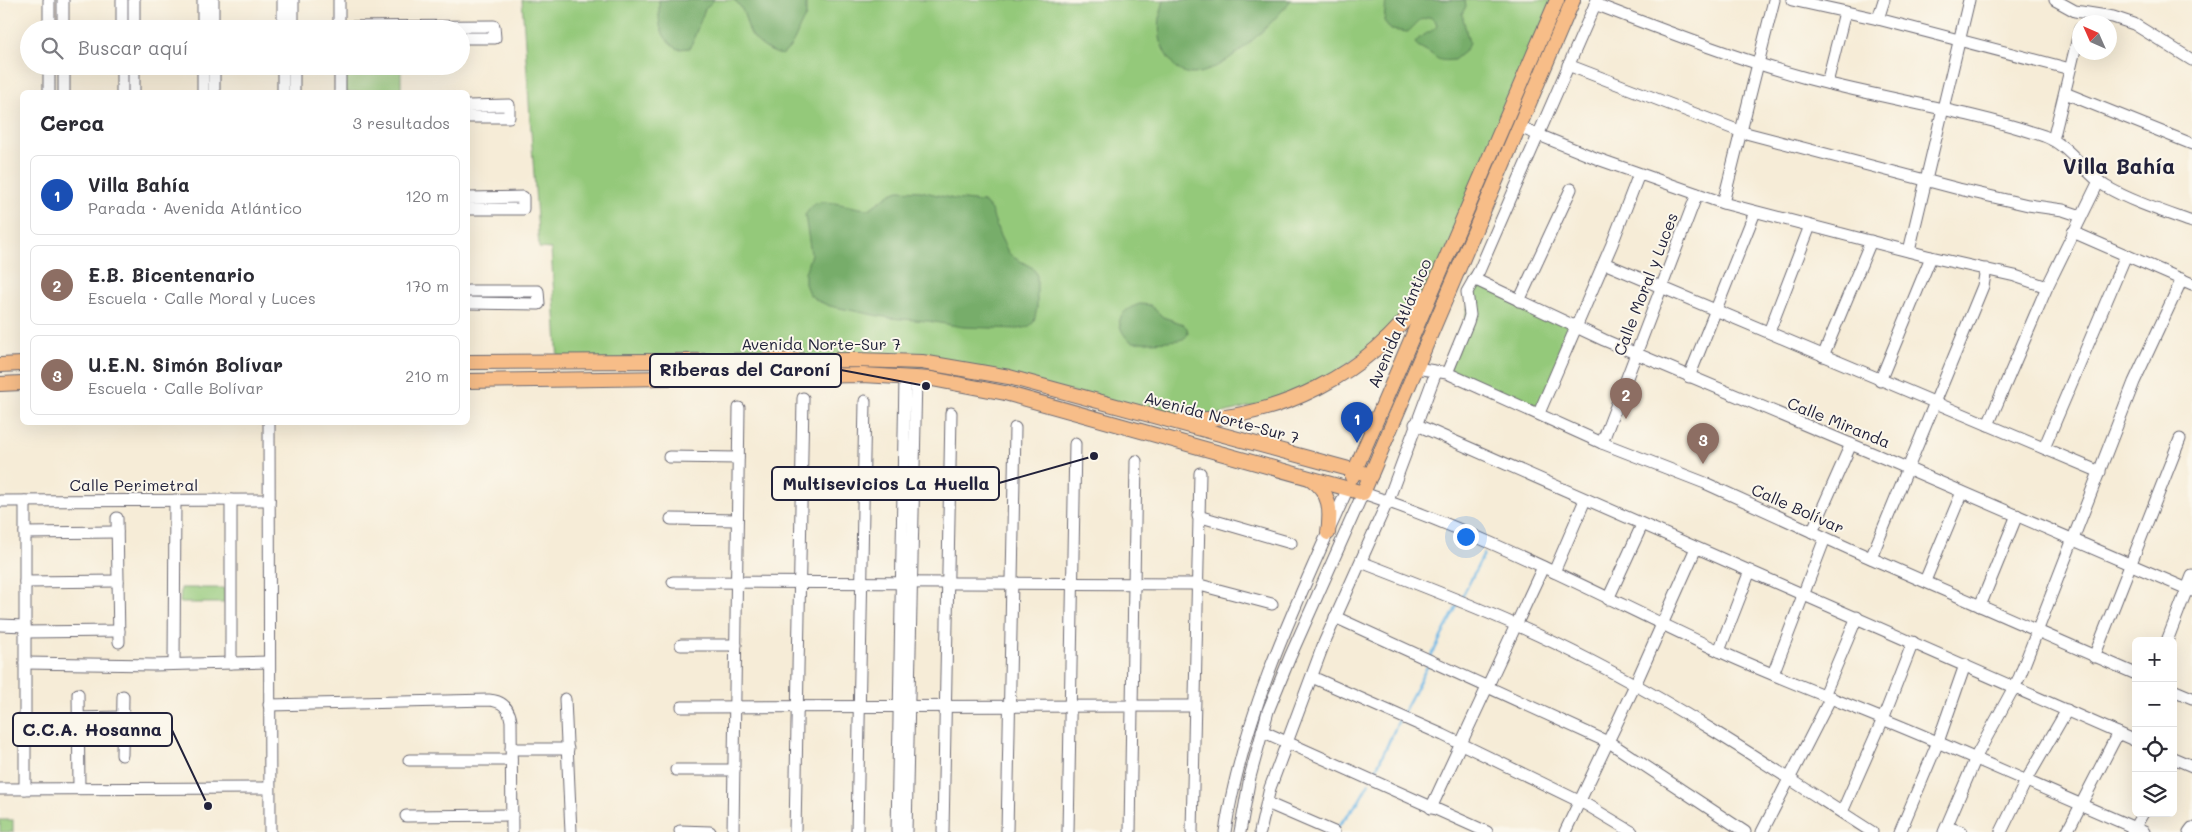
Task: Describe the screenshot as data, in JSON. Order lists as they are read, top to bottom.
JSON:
{
  "streets": {
    "main road": ["Avenida Atlántico", "Avenida Norte-Sur 7"],
    "street": [
      "Calle Moral y Luces",
      "Calle Miranda",
      "Calle Perimetral",
      "Calle Bolívar"
    ]
  },
  "crossings": [
    ["Calle Moral y Luces", "Calle Miranda"],
    ["Calle Moral y Luces", "Calle Bolívar"],
    ["Avenida Atlántico", "Avenida Norte-Sur 7"],
    ["Avenida Atlántico", "Calle Bolívar"]
  ],
  "districts": ["Villa Bahía"],
  "places": ["Riberas del Caroní", "Multisevicios La Huella", "C.C.A. Hosanna"],
  "north": "top left",
  "page": {
    "search": "Buscar aquí",
    "heading": ["Cerca", "3 resultados"],
    "list": [
      {
        "mark": "1",
        "name": "Villa Bahía",
        "note": "Parada · Avenida Atlántico",
        "value": "120 m"
      },
      {
        "mark": "2",
        "name": "E.B. Bicentenario",
        "note": "Escuela · Calle Moral y Luces",
        "value": "170 m"
      },
      {
        "mark": "3",
        "name": "U.E.N. Simón Bolívar",
        "note": "Escuela · Calle Bolívar",
        "value": "210 m"
      }
    ],
    "pins": ["2", "1", "3"],
    "map_buttons": ["+", "−"]
  }
}
